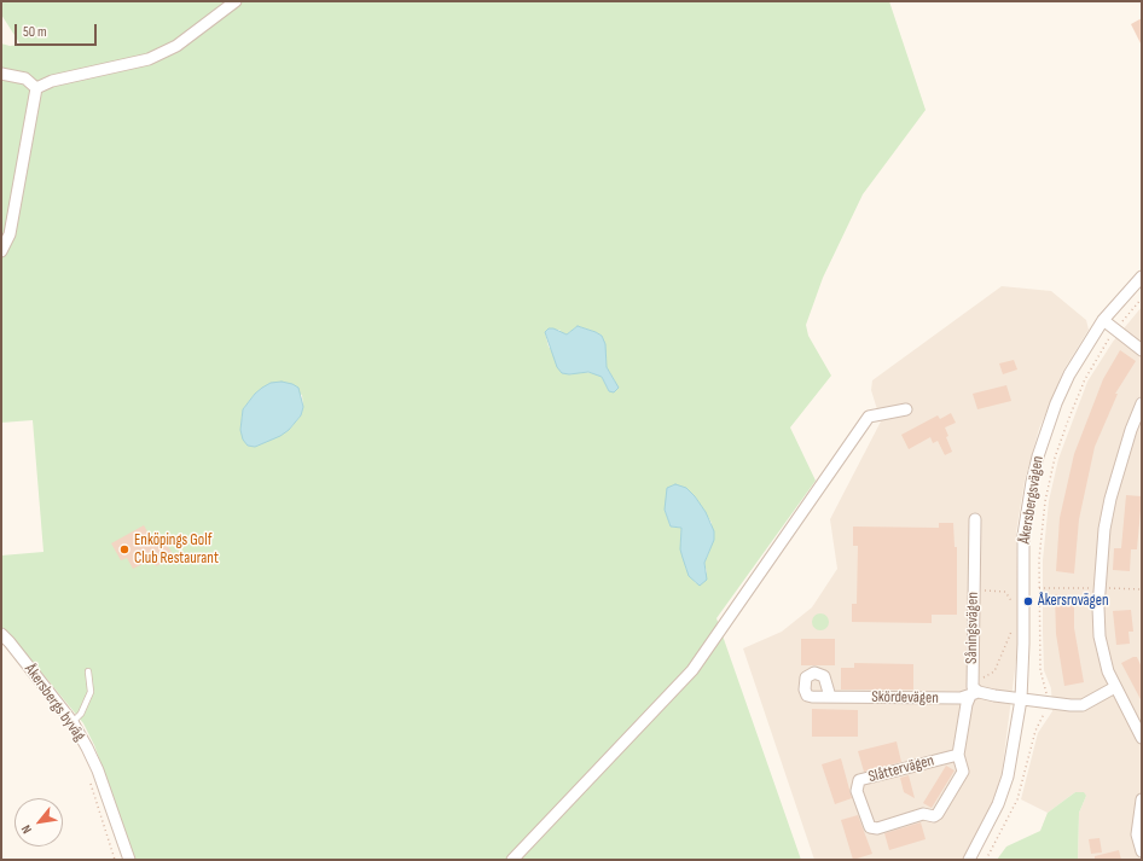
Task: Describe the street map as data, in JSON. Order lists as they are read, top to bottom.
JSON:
{
  "streets": {
    "street": [
      "Åkersbergsvägen",
      "Såningsvägen",
      "Skördevägen",
      "Åkersbergs byväg",
      "Slåttervägen"
    ]
  },
  "crossings": [
    ["Såningsvägen", "Skördevägen"],
    ["Såningsvägen", "Slåttervägen"],
    ["Skördevägen", "Slåttervägen"]
  ],
  "places": ["Enköpings Golf Club Restaurant", "Åkersrovägen"],
  "scale_bar": "50 m",
  "north": "bottom left"
}
